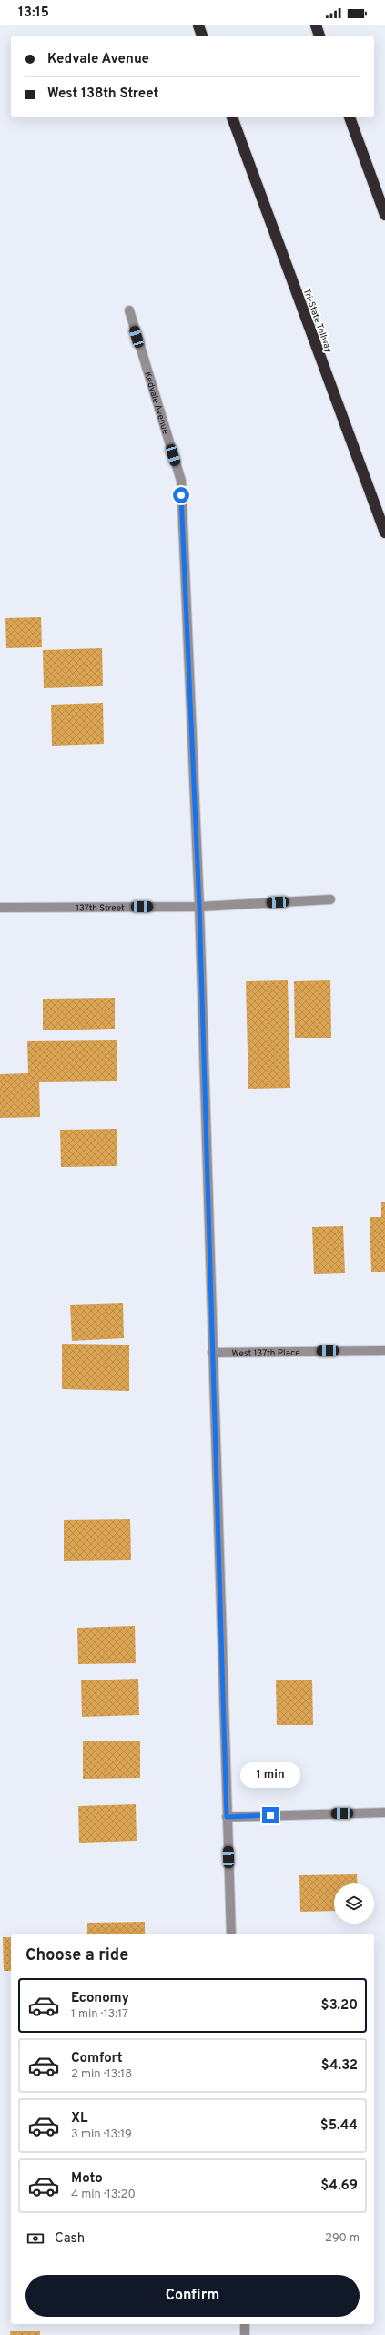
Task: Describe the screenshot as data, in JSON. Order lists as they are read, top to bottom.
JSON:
{
  "streets": {
    "highway": ["Tri-State Tollway"],
    "street": ["Kedvale Avenue", "137th Street", "West 137th Place"]
  },
  "crossings": [
    ["Kedvale Avenue", "137th Street"],
    ["Kedvale Avenue", "West 137th Place"]
  ],
  "page": {
    "status": "13:15",
    "banner": ["Kedvale Avenue", "West 138th Street"],
    "bubble": "1 min",
    "heading": "Choose a ride",
    "list": [
      {
        "name": "Economy",
        "note": "1 min · 13:17",
        "value": "$3.20"
      },
      {
        "name": "Comfort",
        "note": "2 min · 13:18",
        "value": "$4.32"
      },
      {
        "name": "XL",
        "note": "3 min · 13:19",
        "value": "$5.44"
      },
      {
        "name": "Moto",
        "note": "4 min · 13:20",
        "value": "$4.69"
      }
    ],
    "pay": ["Cash", "290 m"],
    "buttons": "Confirm"
  }
}
